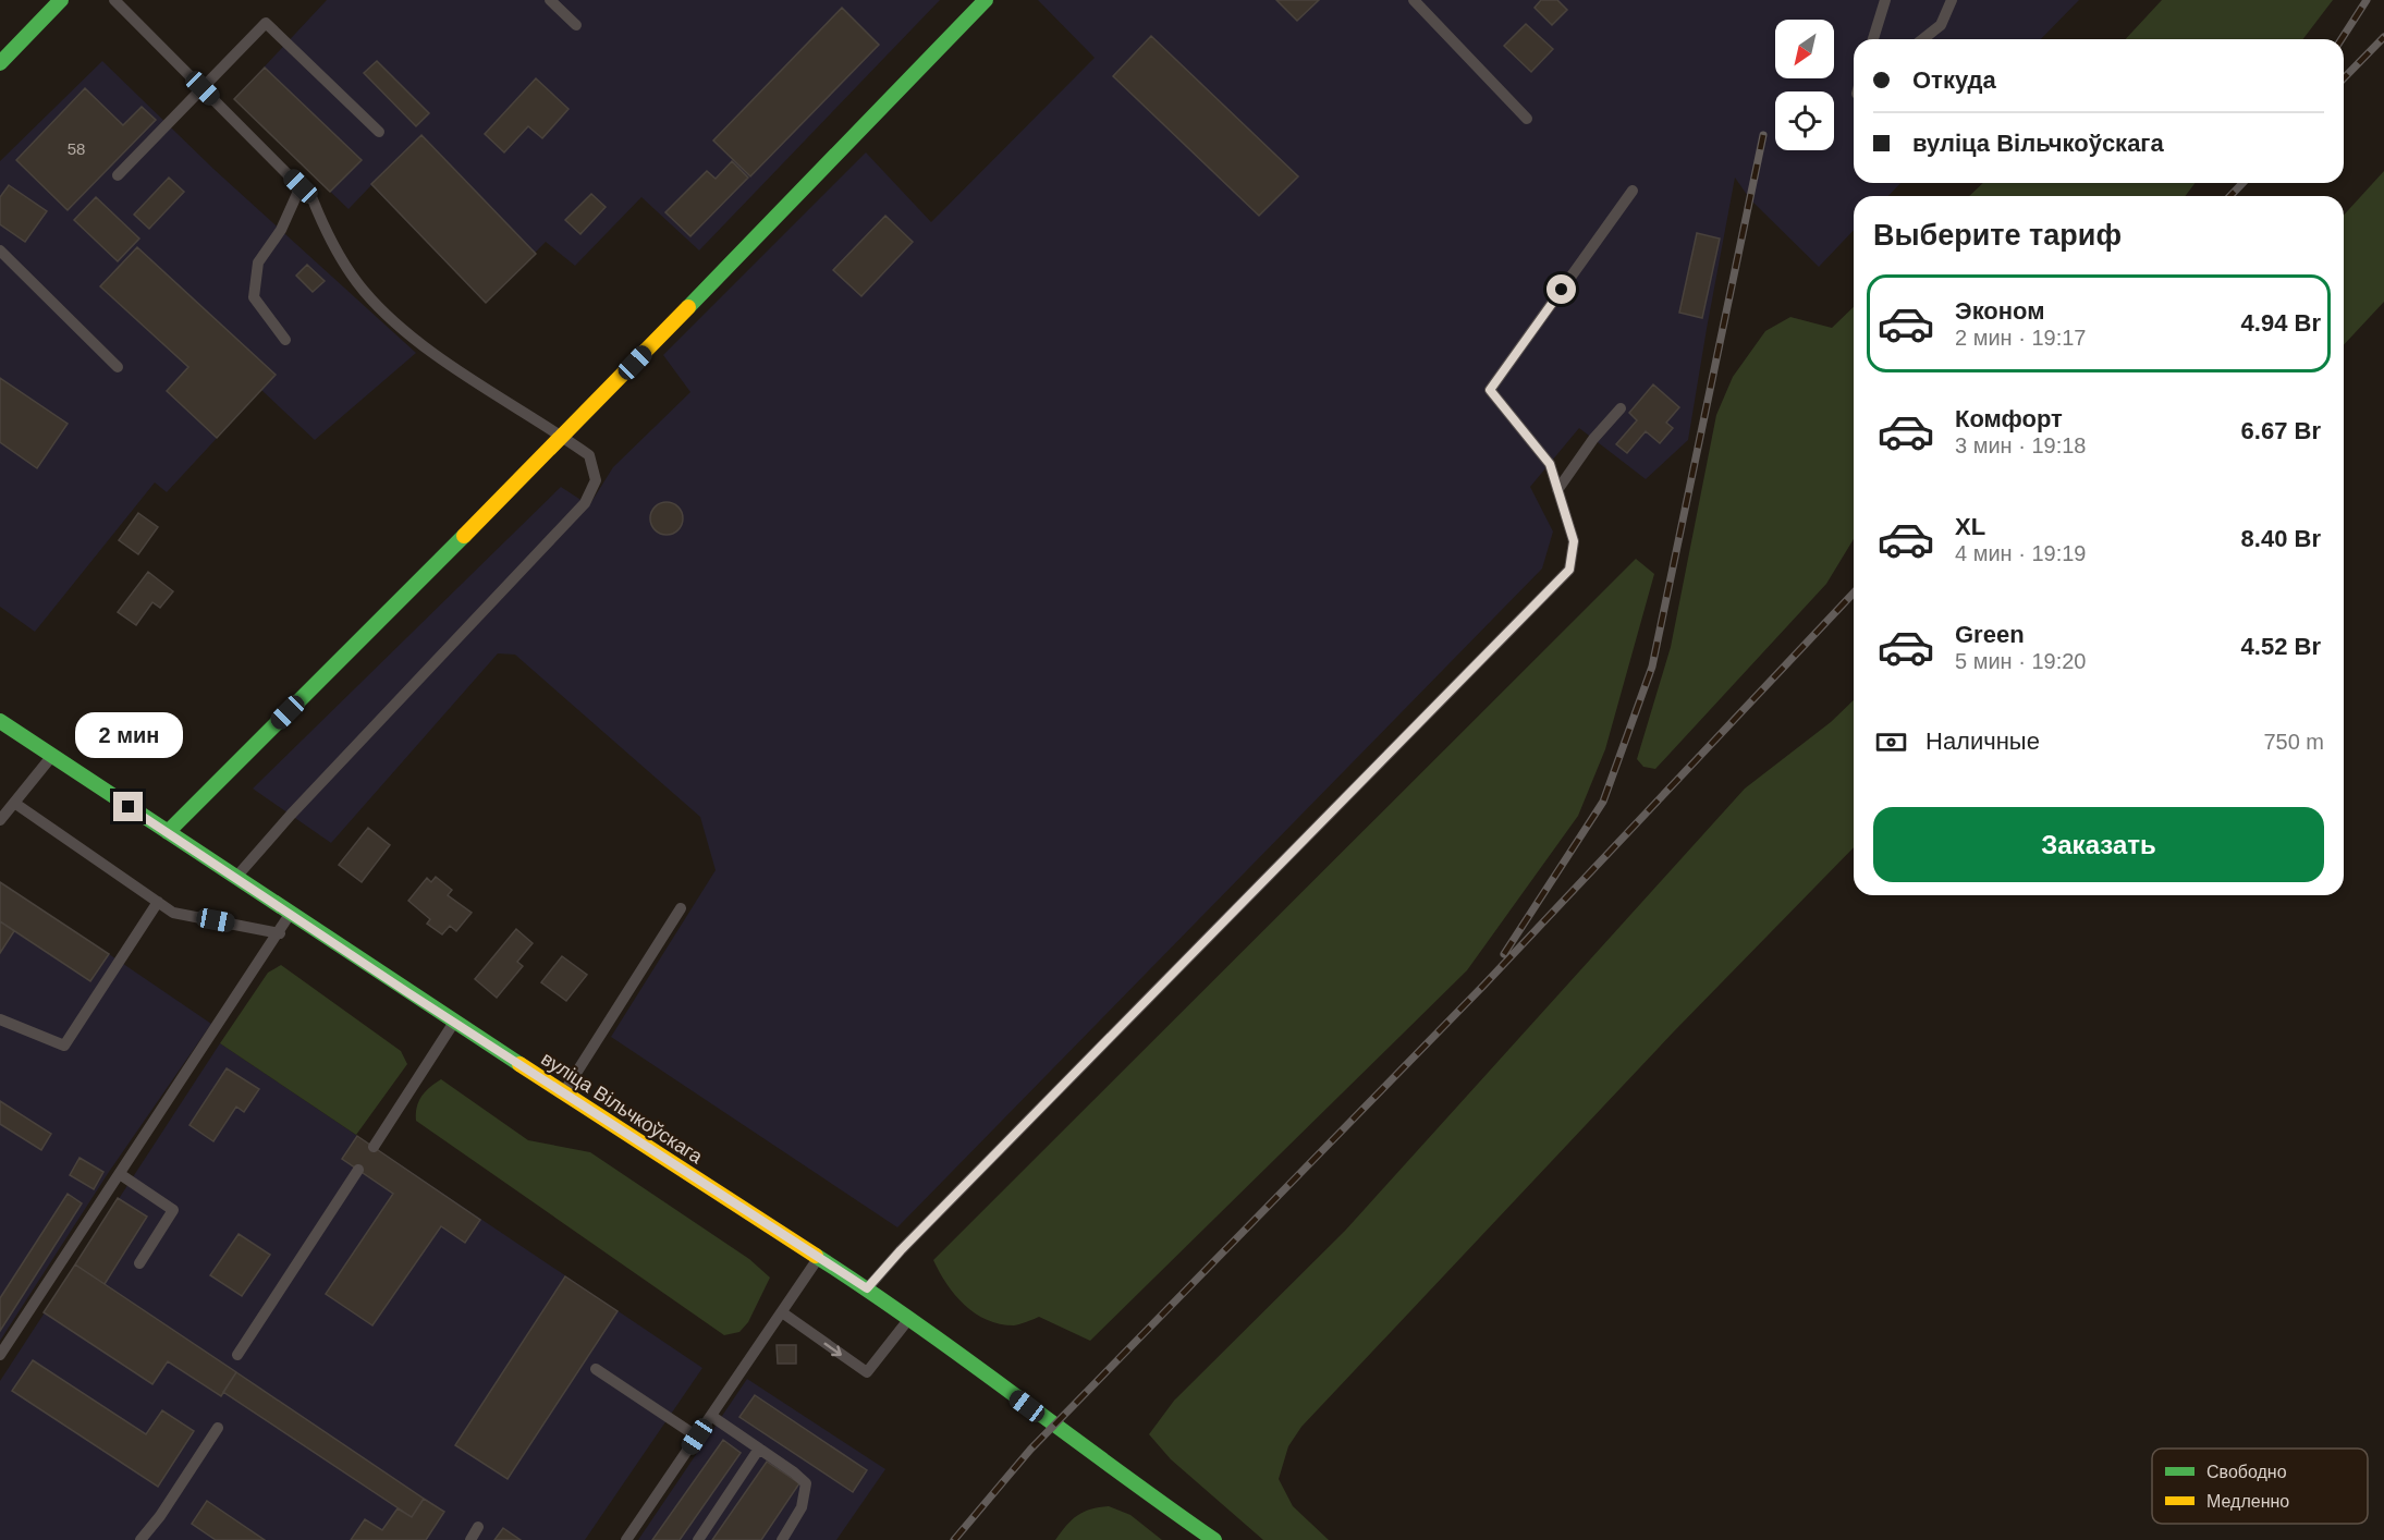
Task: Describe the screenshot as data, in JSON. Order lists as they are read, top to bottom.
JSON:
{
  "streets": {
    "main road": ["вуліца Вільчкоўскага"]
  },
  "house_numbers": ["58"],
  "legend": ["Свободно", "Медленно"],
  "north": "bottom left",
  "page": {
    "banner": ["Откуда", "вуліца Вільчкоўскага"],
    "heading": "Выберите тариф",
    "list": [
      {
        "name": "Эконом",
        "note": "2 мин · 19:17",
        "value": "4.94 Br"
      },
      {
        "name": "Комфорт",
        "note": "3 мин · 19:18",
        "value": "6.67 Br"
      },
      {
        "name": "XL",
        "note": "4 мин · 19:19",
        "value": "8.40 Br"
      },
      {
        "name": "Green",
        "note": "5 мин · 19:20",
        "value": "4.52 Br"
      }
    ],
    "pay": ["Наличные", "750 m"],
    "bubble": "2 мин",
    "buttons": "Заказать"
  }
}
